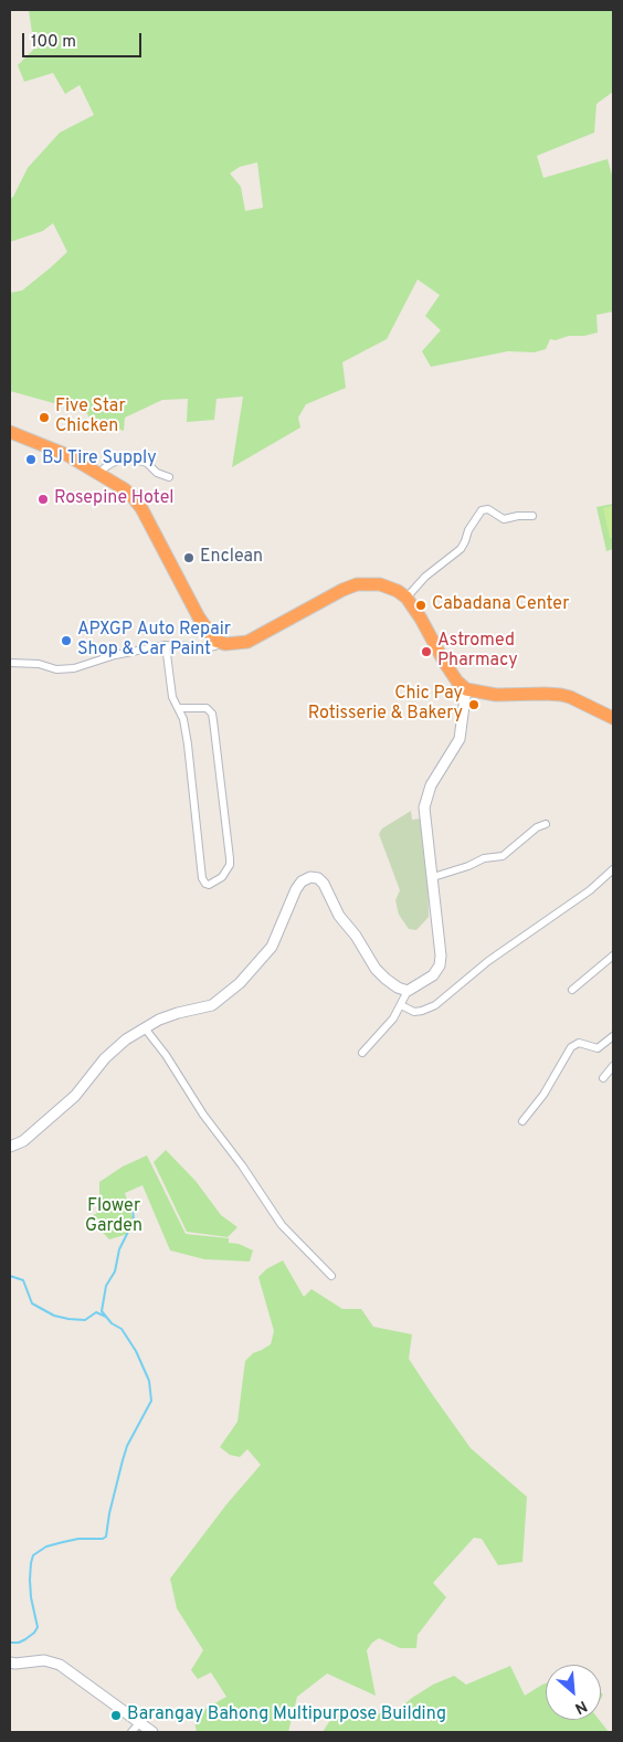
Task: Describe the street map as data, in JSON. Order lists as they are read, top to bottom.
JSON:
{
  "parks": ["Flower Garden"],
  "places": [
    "Five Star Chicken",
    "BJ Tire Supply",
    "Rosepine Hotel",
    "Enclean",
    "Cabadana Center",
    "APXGP Auto Repair Shop & Car Paint",
    "Astromed Pharmacy",
    "Chic Pay Rotisserie & Bakery",
    "Barangay Bahong Multipurpose Building"
  ],
  "scale_bar": "100 m",
  "north": "bottom right"
}
